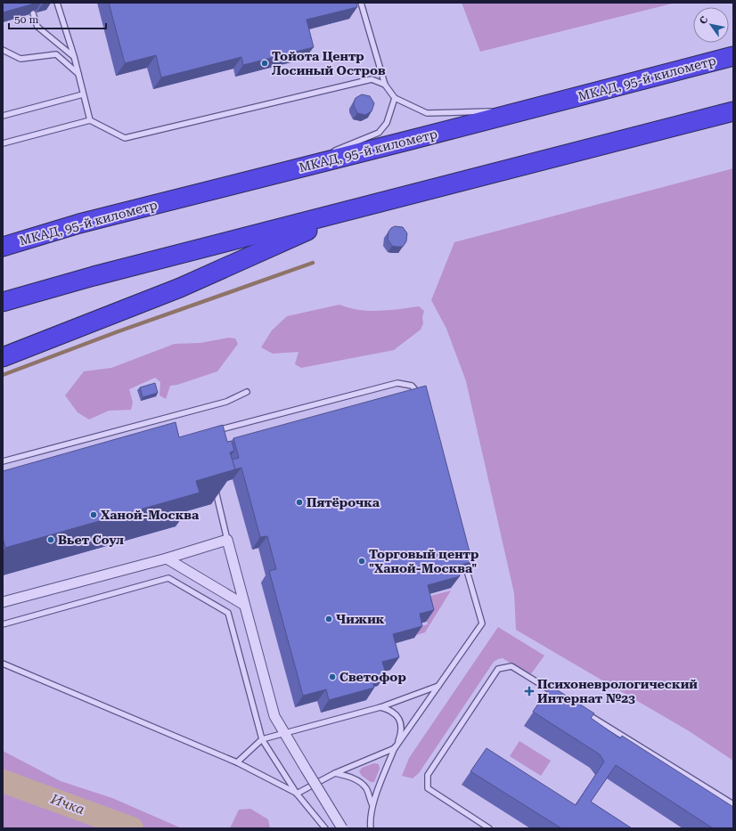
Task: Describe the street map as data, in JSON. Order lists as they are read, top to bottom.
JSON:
{
  "streets": {
    "highway": ["МКАД, 95-й километр"]
  },
  "water": ["Ичка"],
  "places": {
    "other": [
      "Тойота Центр Лосиный Остров",
      "Пятёрочка",
      "Ханой-Москва",
      "Вьет Соул",
      "Торговый центр \"Ханой-Москва\"",
      "Чижик",
      "Светофор"
    ],
    "health": ["Психоневрологический Интернат №23"]
  },
  "scale_bar": "50 m",
  "north": "top left"
}
